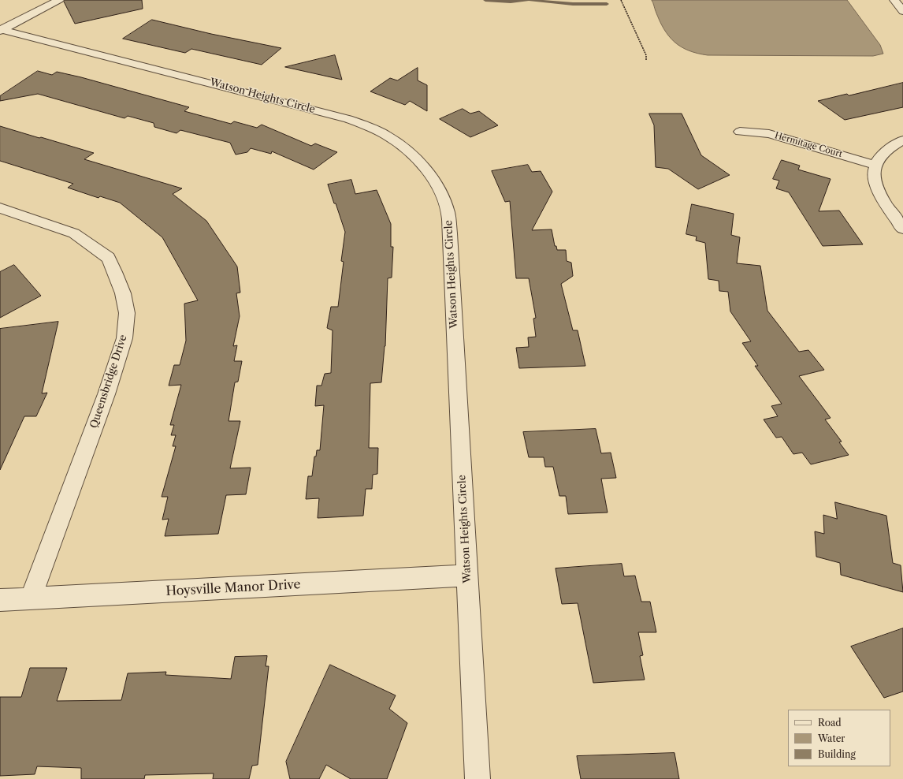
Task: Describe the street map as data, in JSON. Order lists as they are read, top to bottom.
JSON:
{
  "streets": {
    "street": [
      "Watson Heights Circle",
      "Hermitage Court",
      "Queensbridge Drive",
      "Hoysville Manor Drive"
    ]
  },
  "crossings": [
    ["Watson Heights Circle", "Hoysville Manor Drive"],
    ["Queensbridge Drive", "Hoysville Manor Drive"]
  ],
  "legend": ["Road", "Water", "Building"]
}
